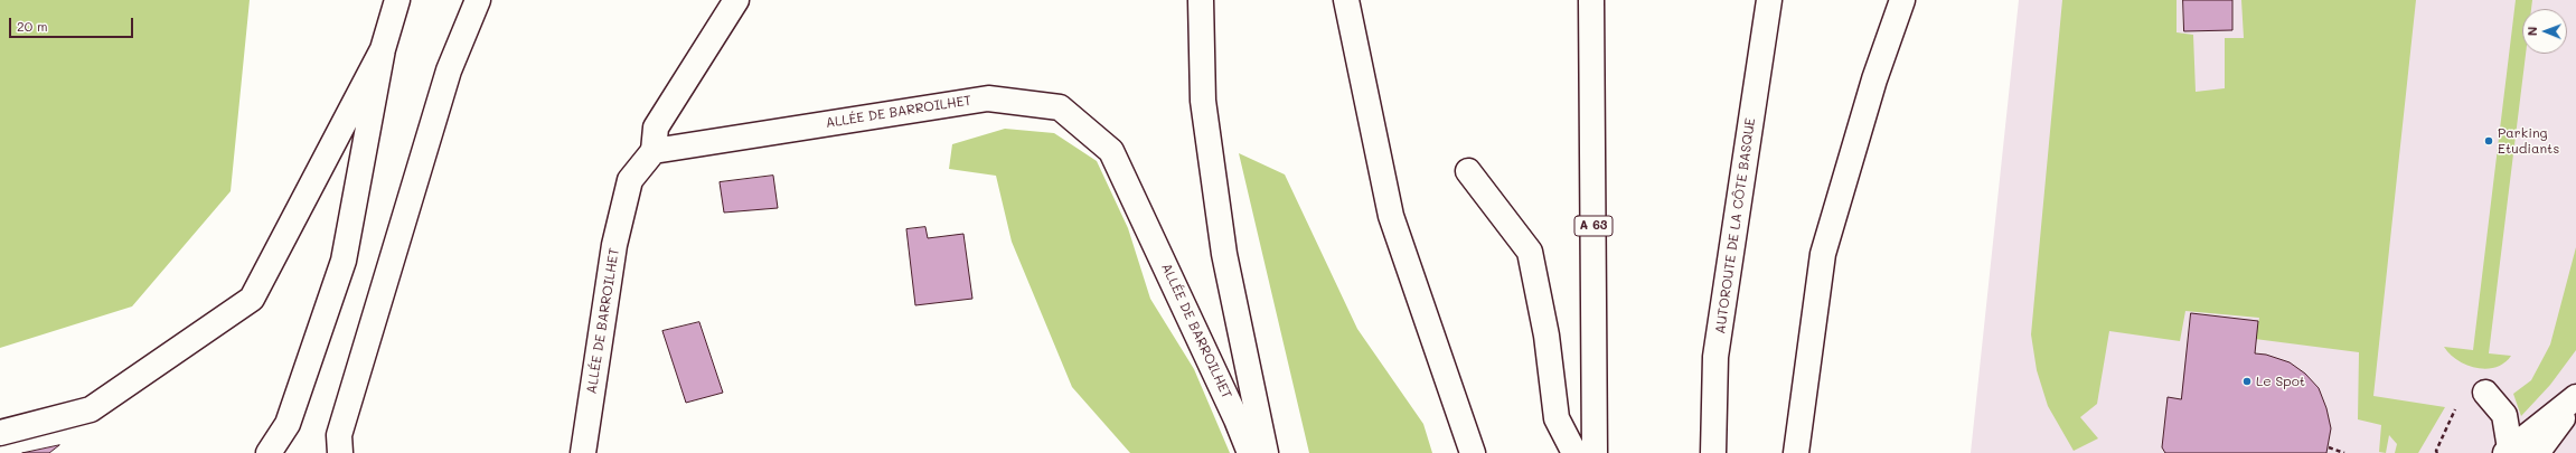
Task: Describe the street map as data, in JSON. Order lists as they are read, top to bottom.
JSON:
{
  "streets": {
    "main road": ["ALLÉE DE BARROILHET", "A 63", "AUTOROUTE DE LA CÔTE BASQUE"]
  },
  "places": ["Parking Etudiants", "Le Spot"],
  "scale_bar": "20 m",
  "north": "left"
}
